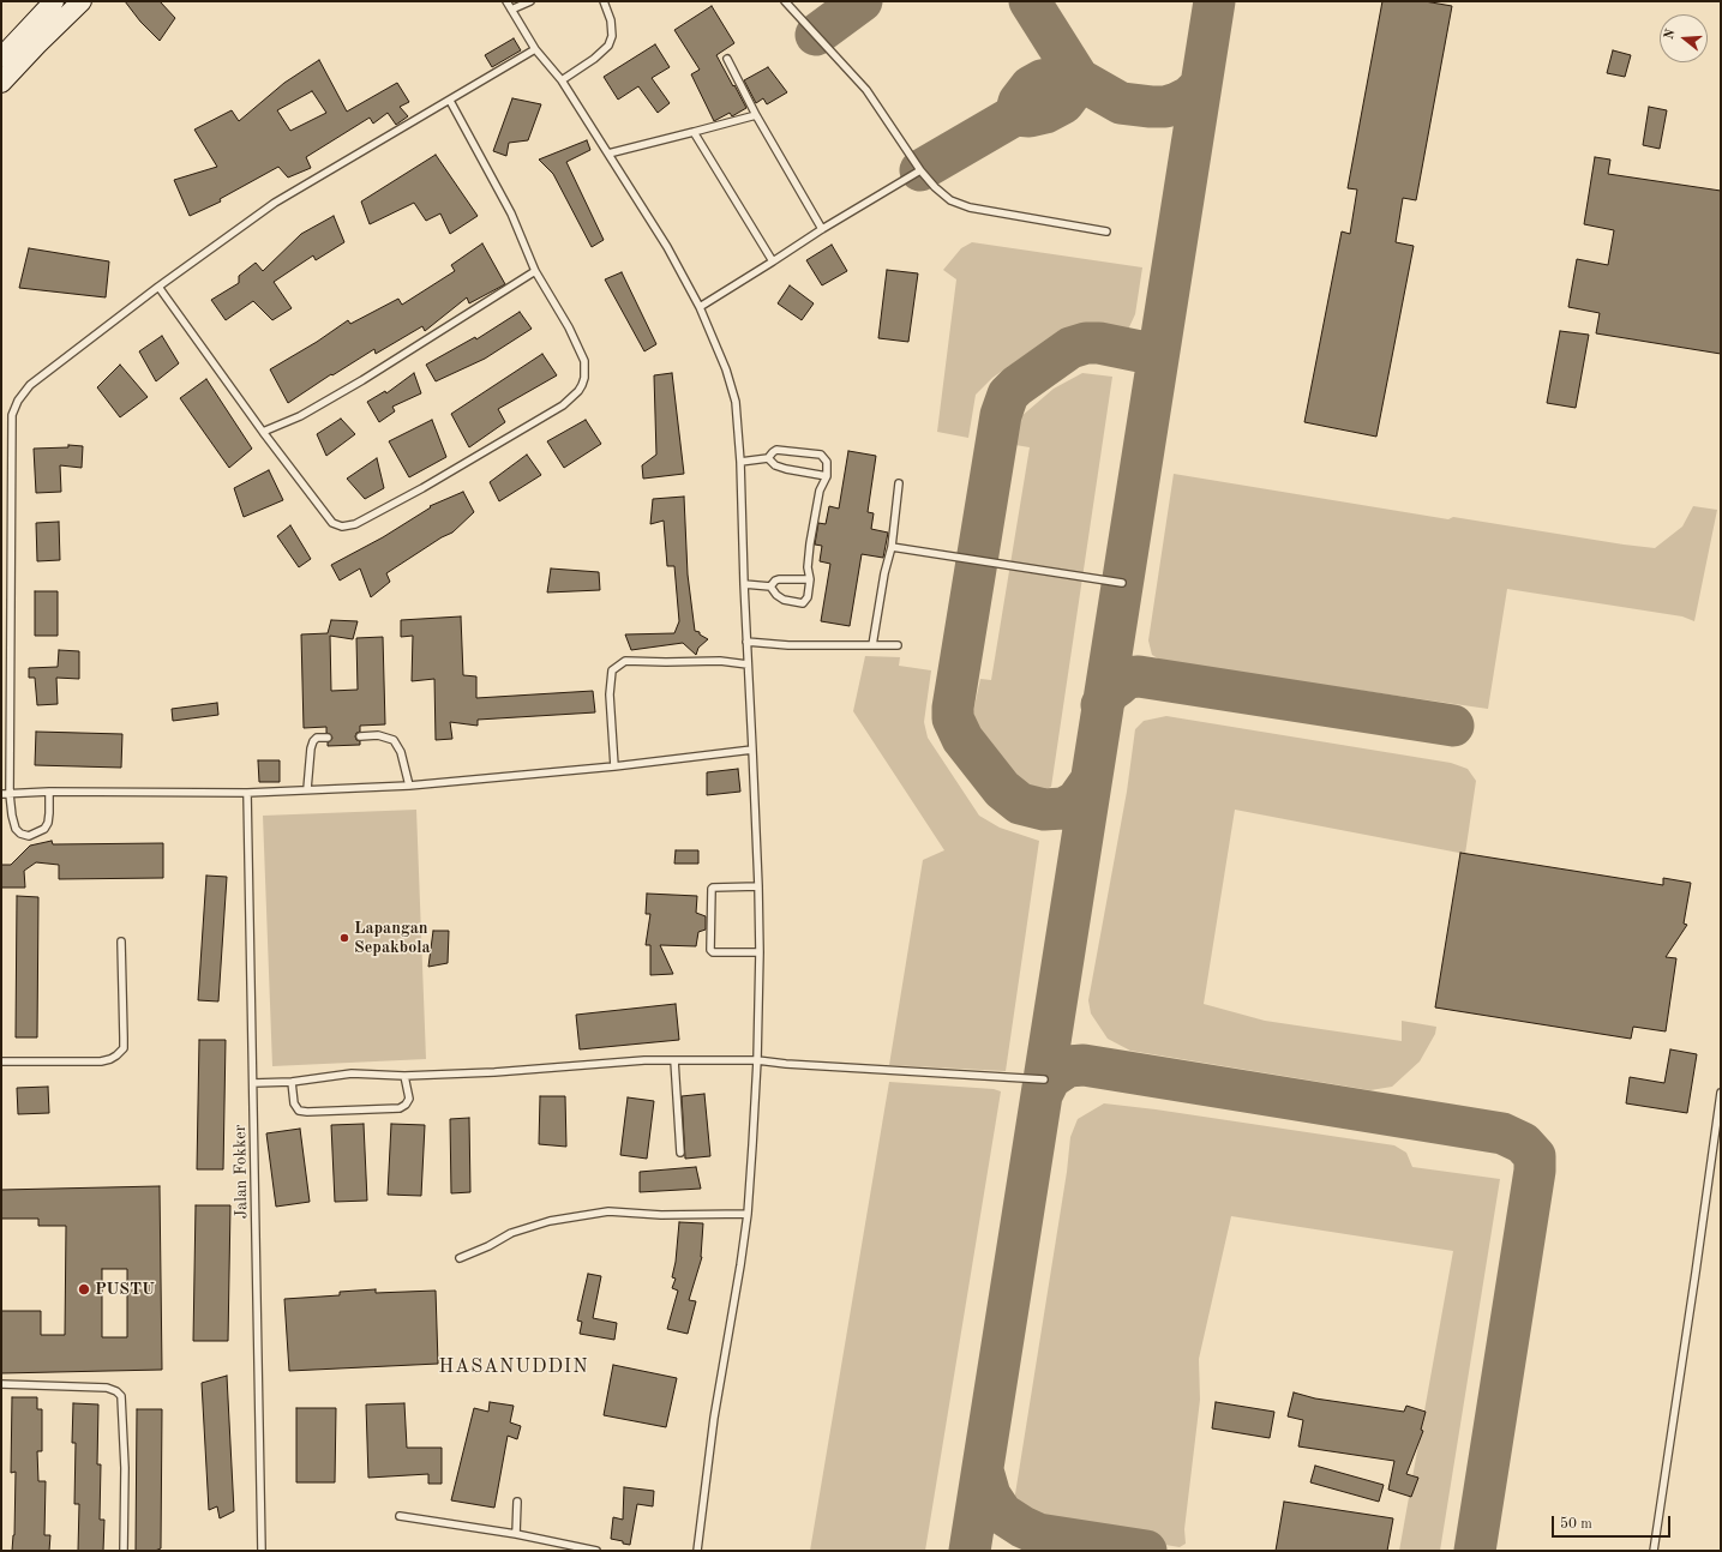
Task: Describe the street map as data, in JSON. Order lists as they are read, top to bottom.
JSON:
{
  "streets": {
    "lane": ["Jalan Fokker"]
  },
  "districts": ["HASANUDDIN"],
  "places": ["Lapangan Sepakbola", "PUSTU"],
  "scale_bar": "50 m",
  "north": "left"
}
